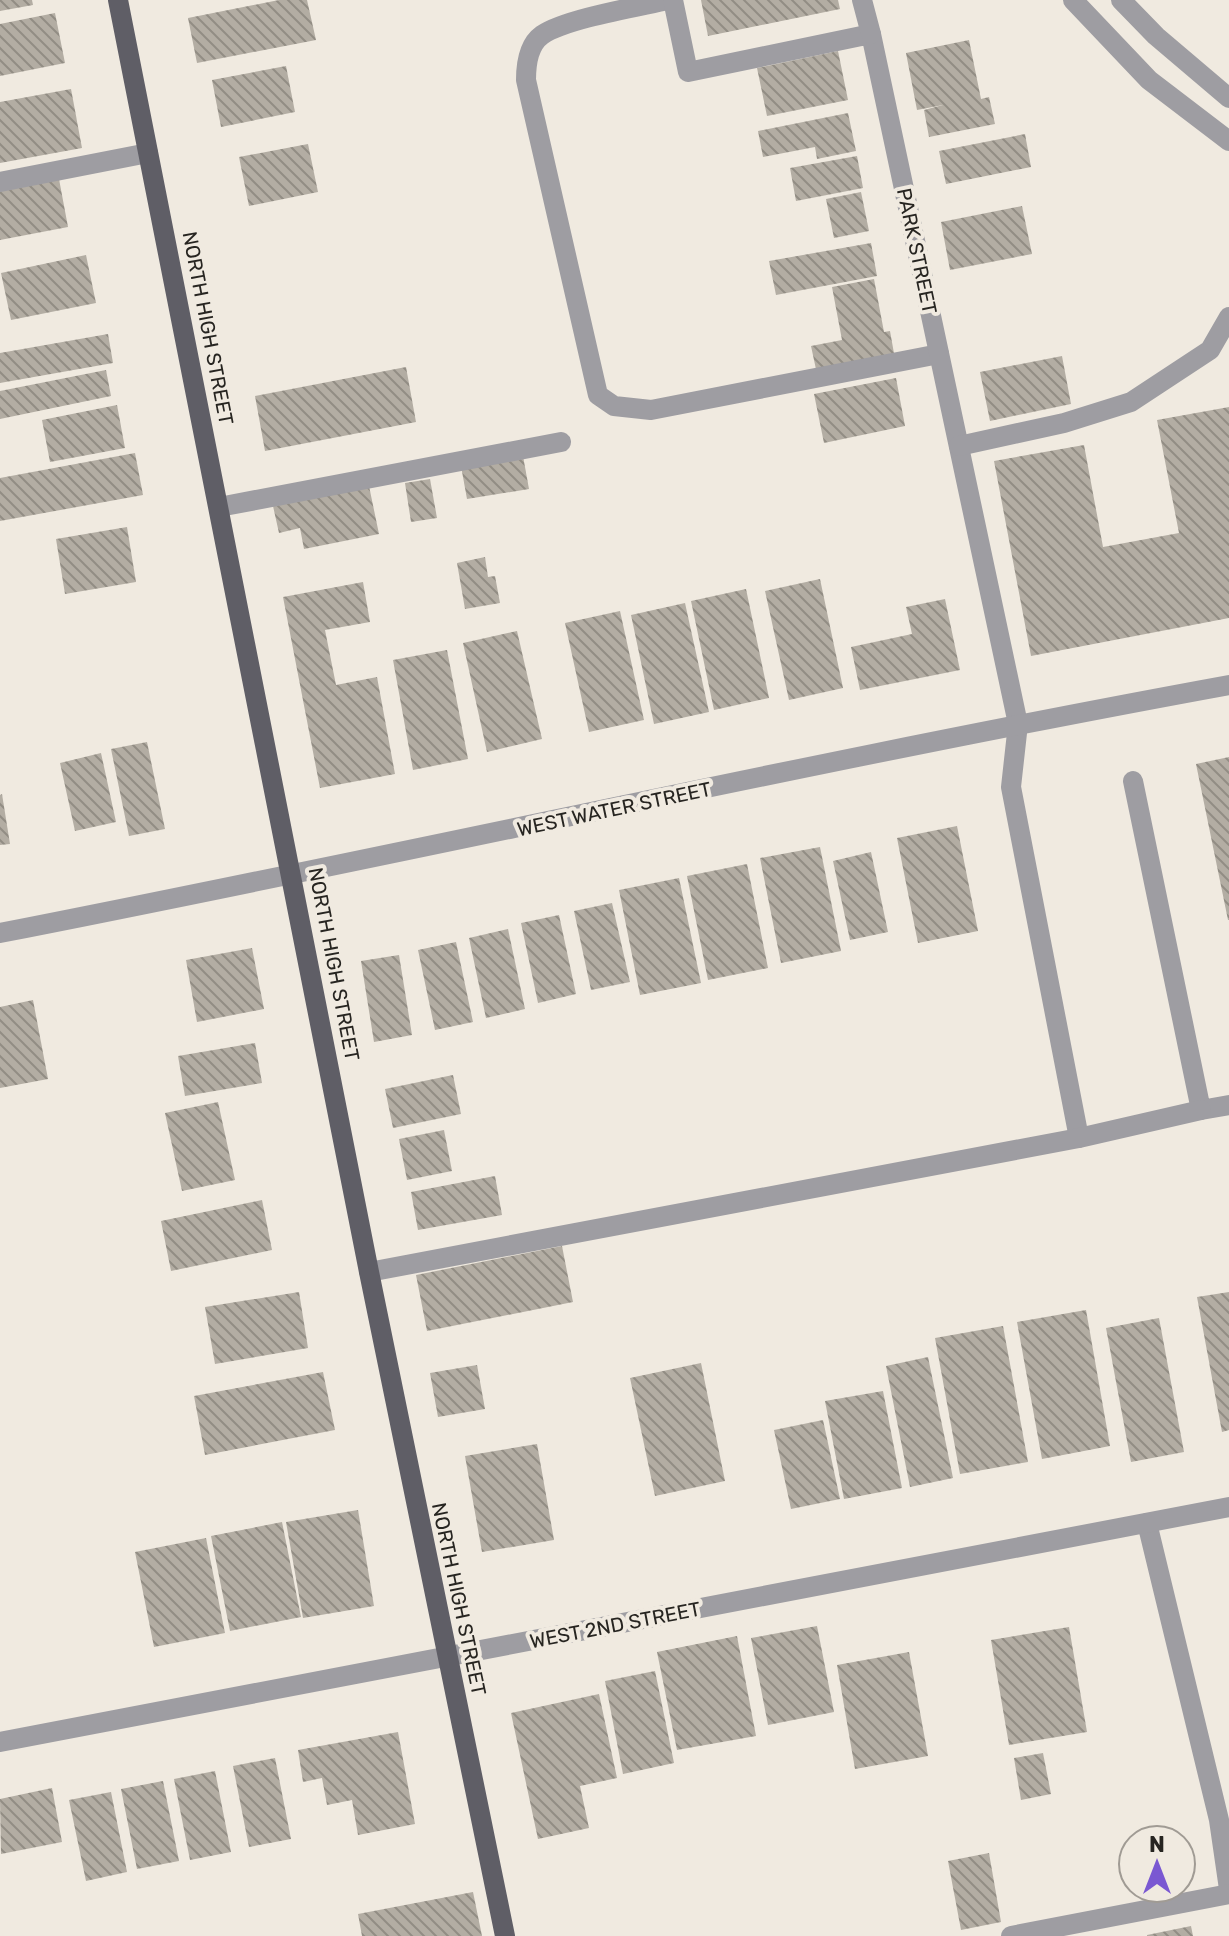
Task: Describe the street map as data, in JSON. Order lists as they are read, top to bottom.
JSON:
{
  "streets": {
    "main road": ["NORTH HIGH STREET"],
    "street": ["PARK STREET", "WEST WATER STREET", "WEST 2ND STREET"]
  },
  "crossings": [
    ["PARK STREET", "WEST WATER STREET"],
    ["NORTH HIGH STREET", "WEST WATER STREET"],
    ["NORTH HIGH STREET", "WEST 2ND STREET"]
  ],
  "north": "top"
}
